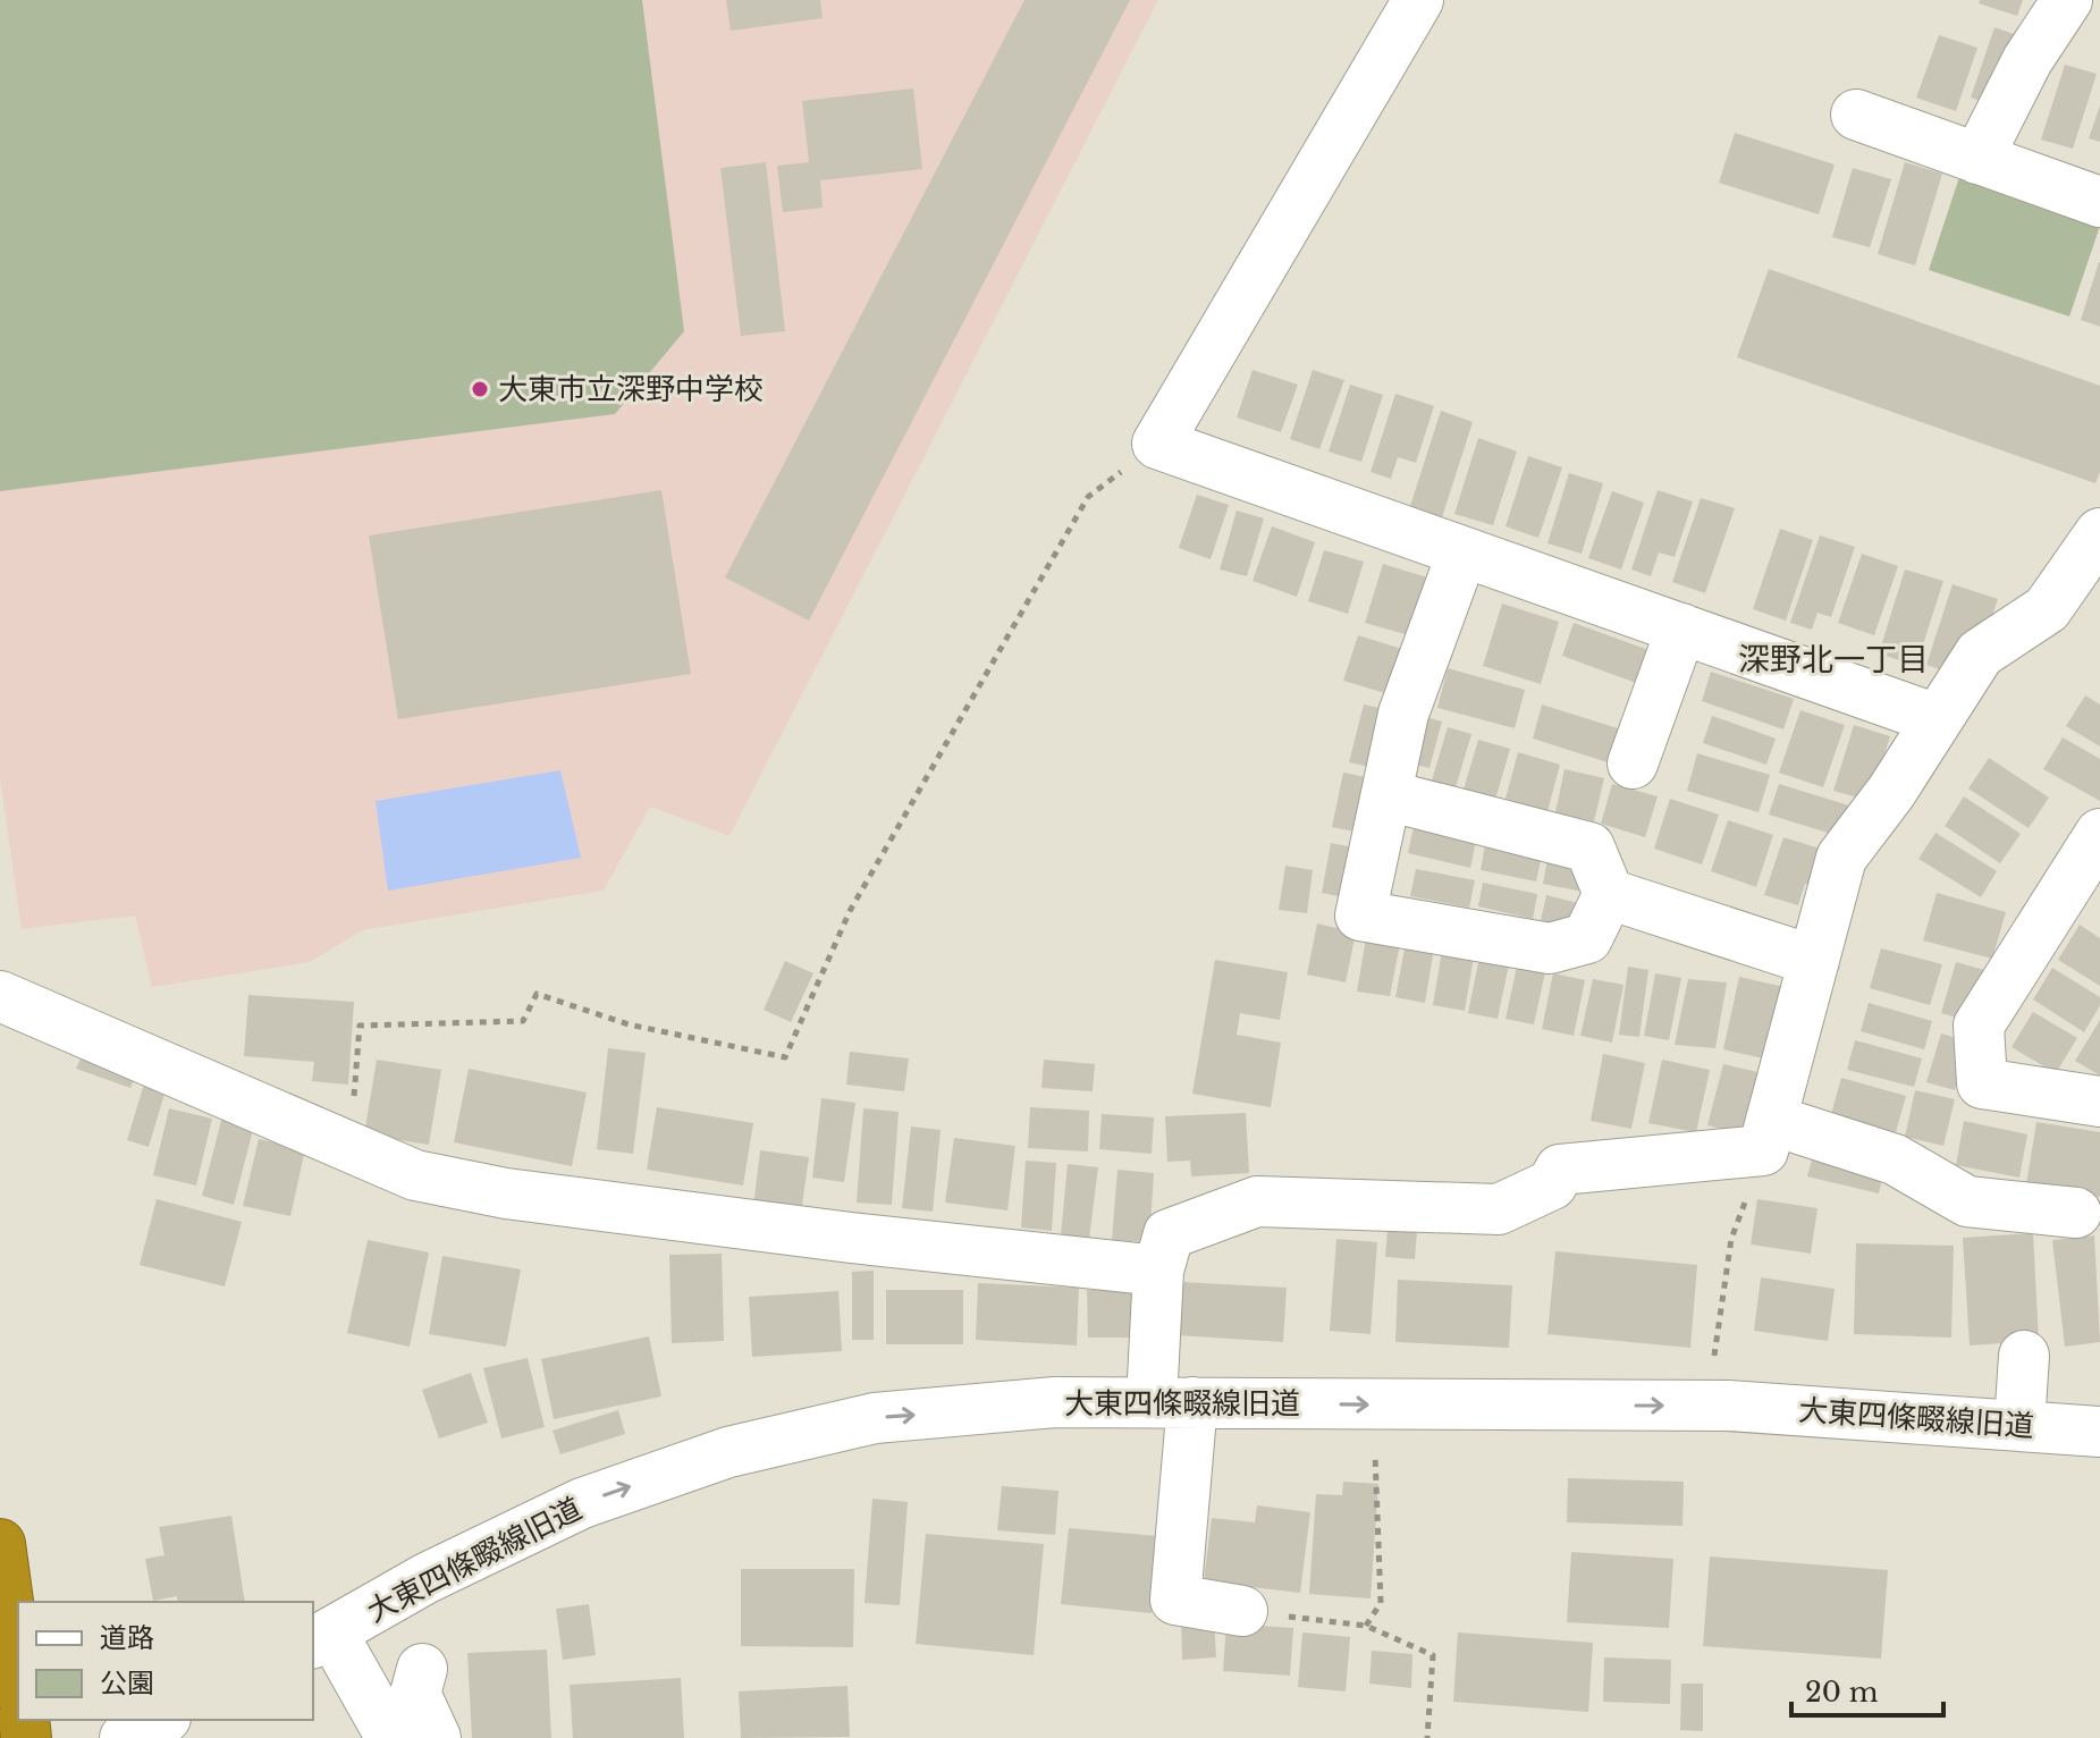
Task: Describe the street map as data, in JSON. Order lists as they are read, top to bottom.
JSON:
{
  "streets": {
    "street": ["大東四條畷線旧道"]
  },
  "districts": ["深野北一丁目"],
  "places": ["大東市立深野中学校"],
  "legend": ["道路", "公園"],
  "scale_bar": "20 m"
}
